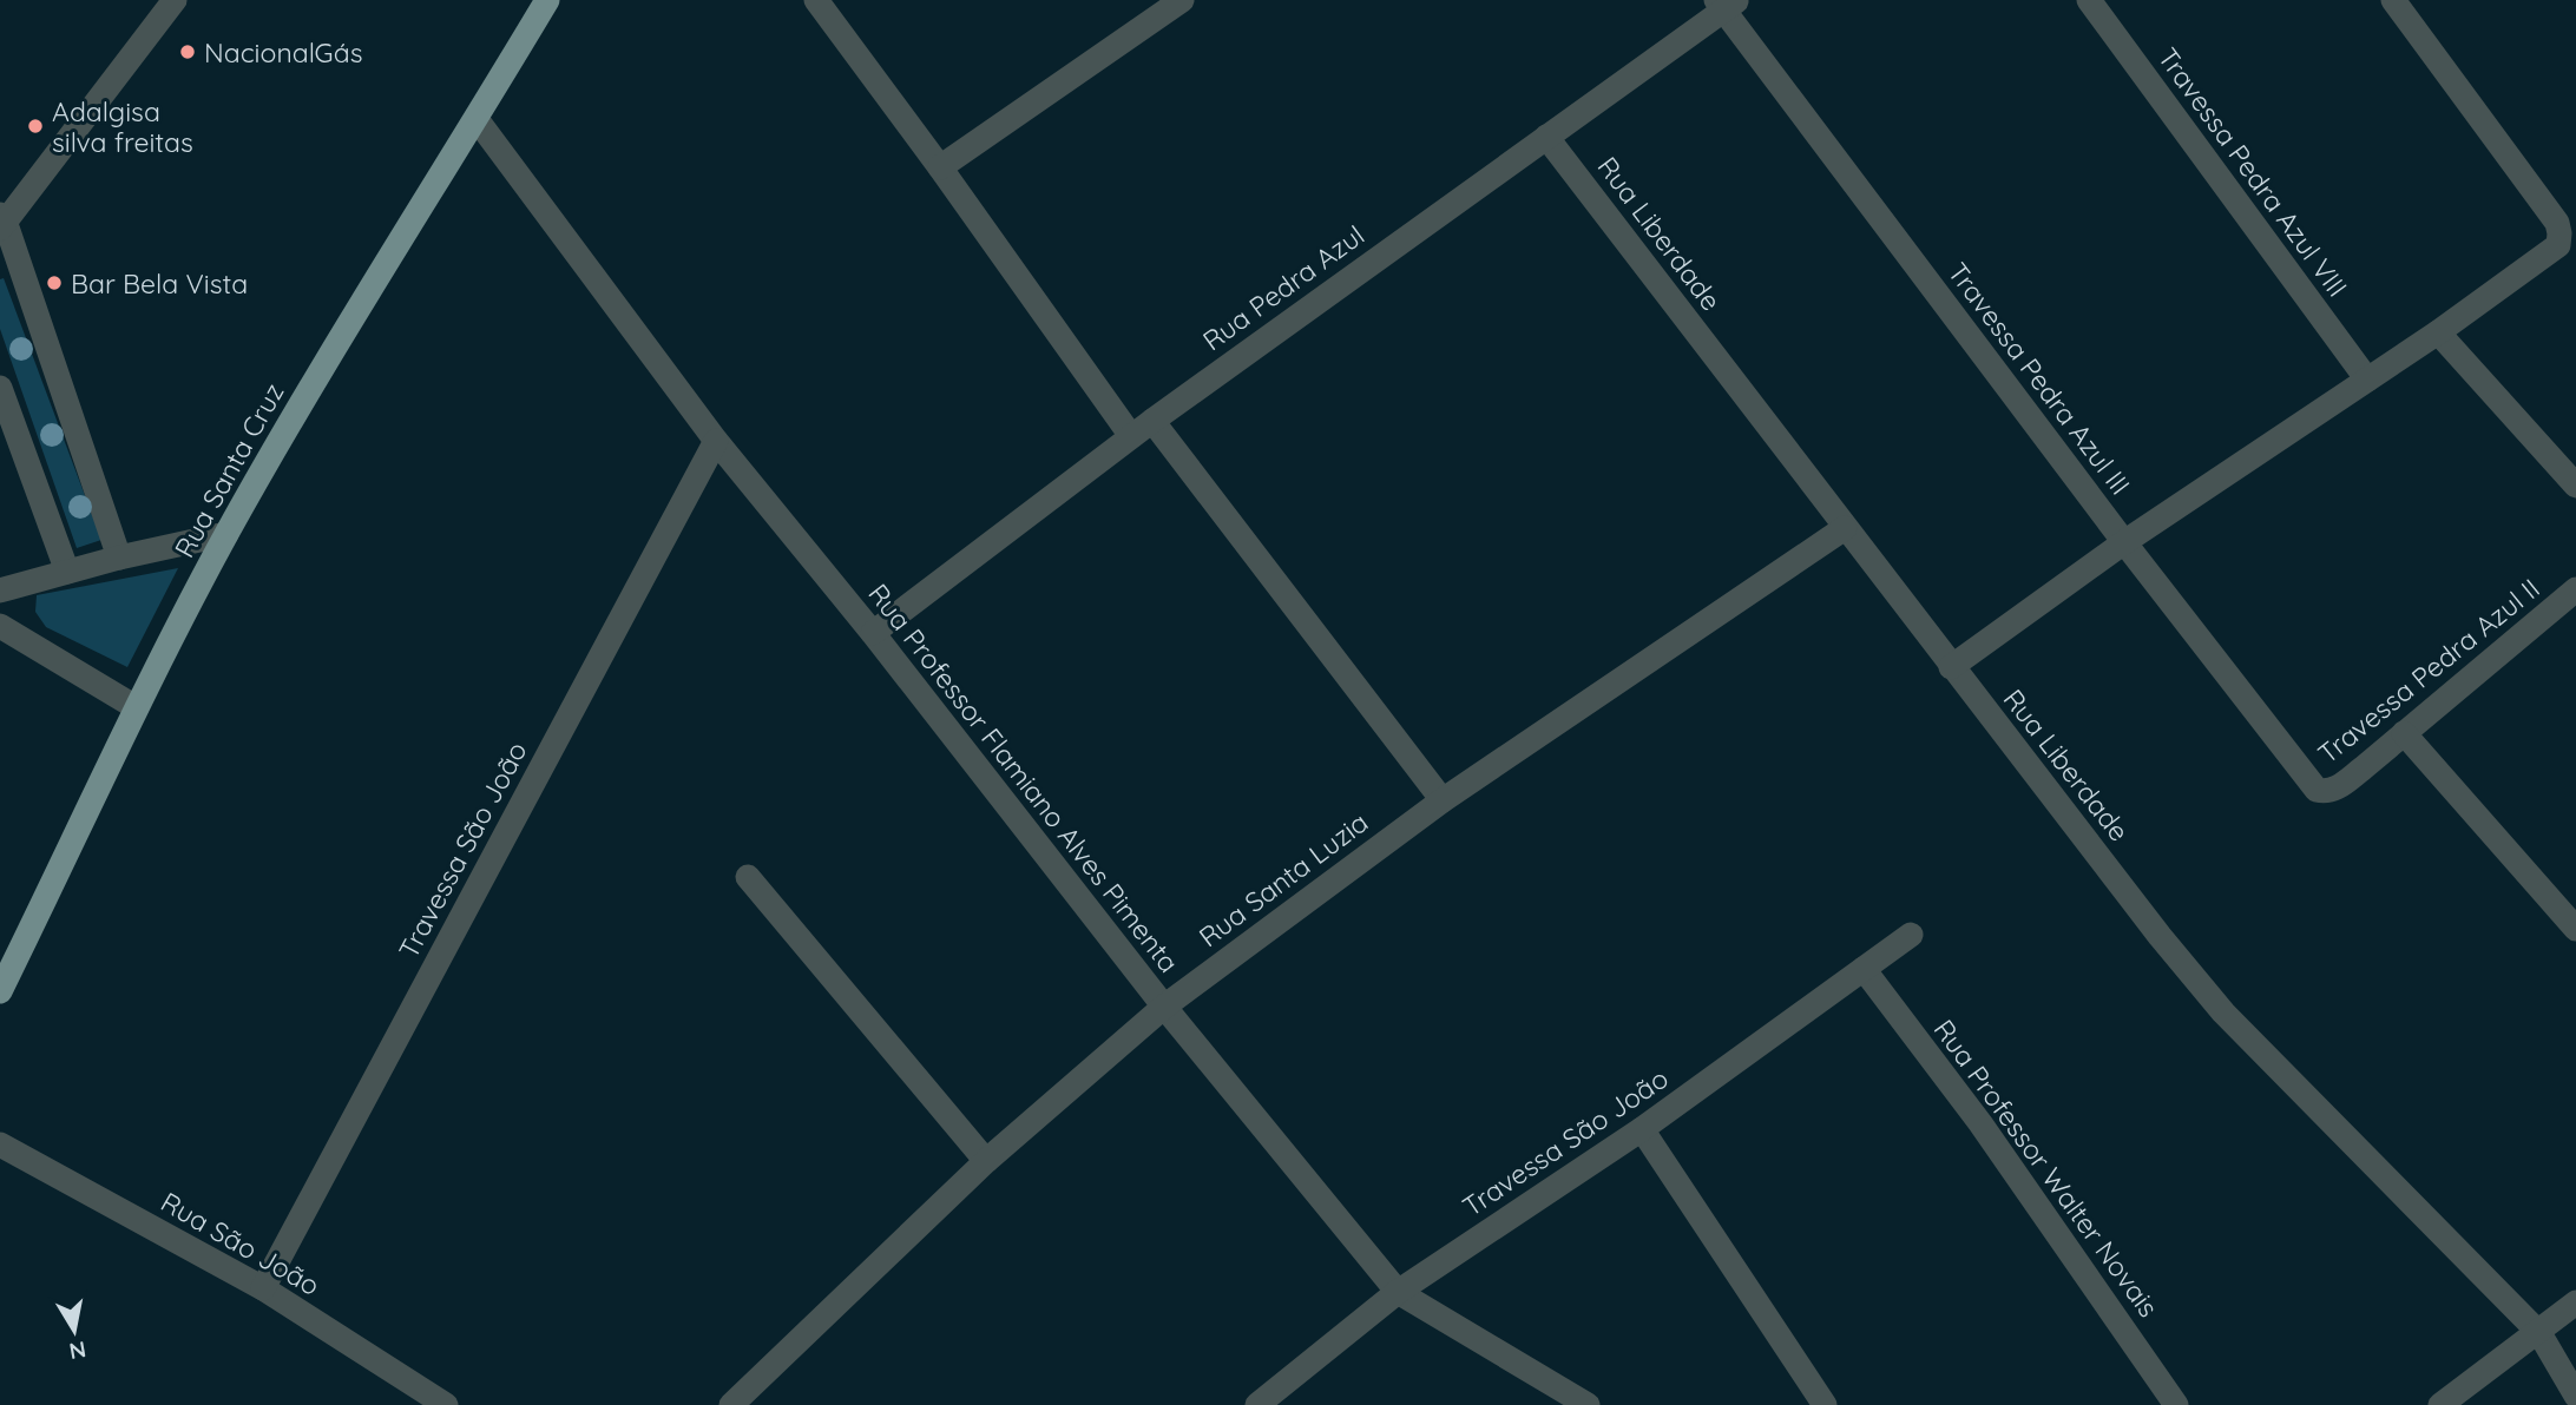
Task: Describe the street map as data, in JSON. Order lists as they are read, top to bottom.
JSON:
{
  "streets": {
    "main road": ["Rua Santa Cruz"],
    "street": [
      "Travessa Pedra Azul VIII",
      "Rua Liberdade",
      "Rua Pedra Azul",
      "Travessa Pedra Azul III",
      "Travessa Pedra Azul II",
      "Rua Professor Flamiano Alves Pimenta",
      "Travessa São João",
      "Rua Santa Luzia",
      "Rua Professor Walter Novais",
      "Rua São João"
    ]
  },
  "crossings": [
    ["Rua Liberdade", "Rua Pedra Azul"],
    ["Rua Liberdade", "Rua Santa Luzia"],
    ["Rua Pedra Azul", "Travessa Pedra Azul III"],
    ["Rua Pedra Azul", "Rua Professor Flamiano Alves Pimenta"],
    ["Travessa Pedra Azul III", "Travessa Pedra Azul II"],
    ["Rua Santa Cruz", "Rua Professor Flamiano Alves Pimenta"],
    ["Rua Professor Flamiano Alves Pimenta", "Travessa São João"],
    ["Rua Professor Flamiano Alves Pimenta", "Rua Santa Luzia"],
    ["Travessa São João", "Rua Professor Walter Novais"],
    ["Travessa São João", "Rua São João"]
  ],
  "places": ["NacionalGás", "Adalgisa silva freitas", "Bar Bela Vista"],
  "north": "bottom"
}
